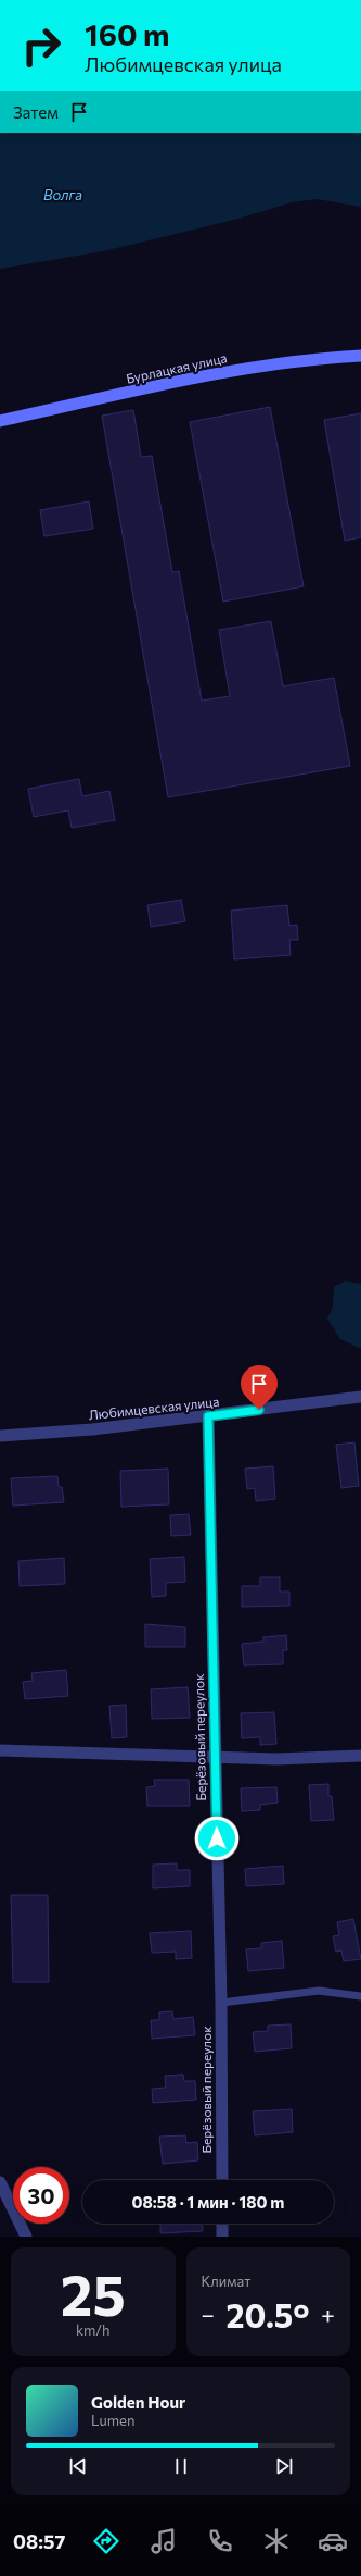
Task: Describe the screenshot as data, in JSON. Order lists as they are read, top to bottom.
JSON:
{
  "streets": {
    "main road": ["Бурлацкая улица"],
    "street": ["Любимцевская улица", "Берёзовый переулок"]
  },
  "crossings": [
    ["Любимцевская улица", "Берёзовый переулок"]
  ],
  "water": ["Волга"],
  "page": {
    "turn": ["160 m", "Любимцевская улица"],
    "then": "Затем",
    "limit": "30",
    "trip": "08:58 · 1 мин · 180 m",
    "tile": [
      ["25", "km/h"],
      "Климат"
    ],
    "heat": ["−", "20.5°", "+"],
    "song": ["Golden Hour", "Lumen"],
    "tabs": "08:57"
  }
}
